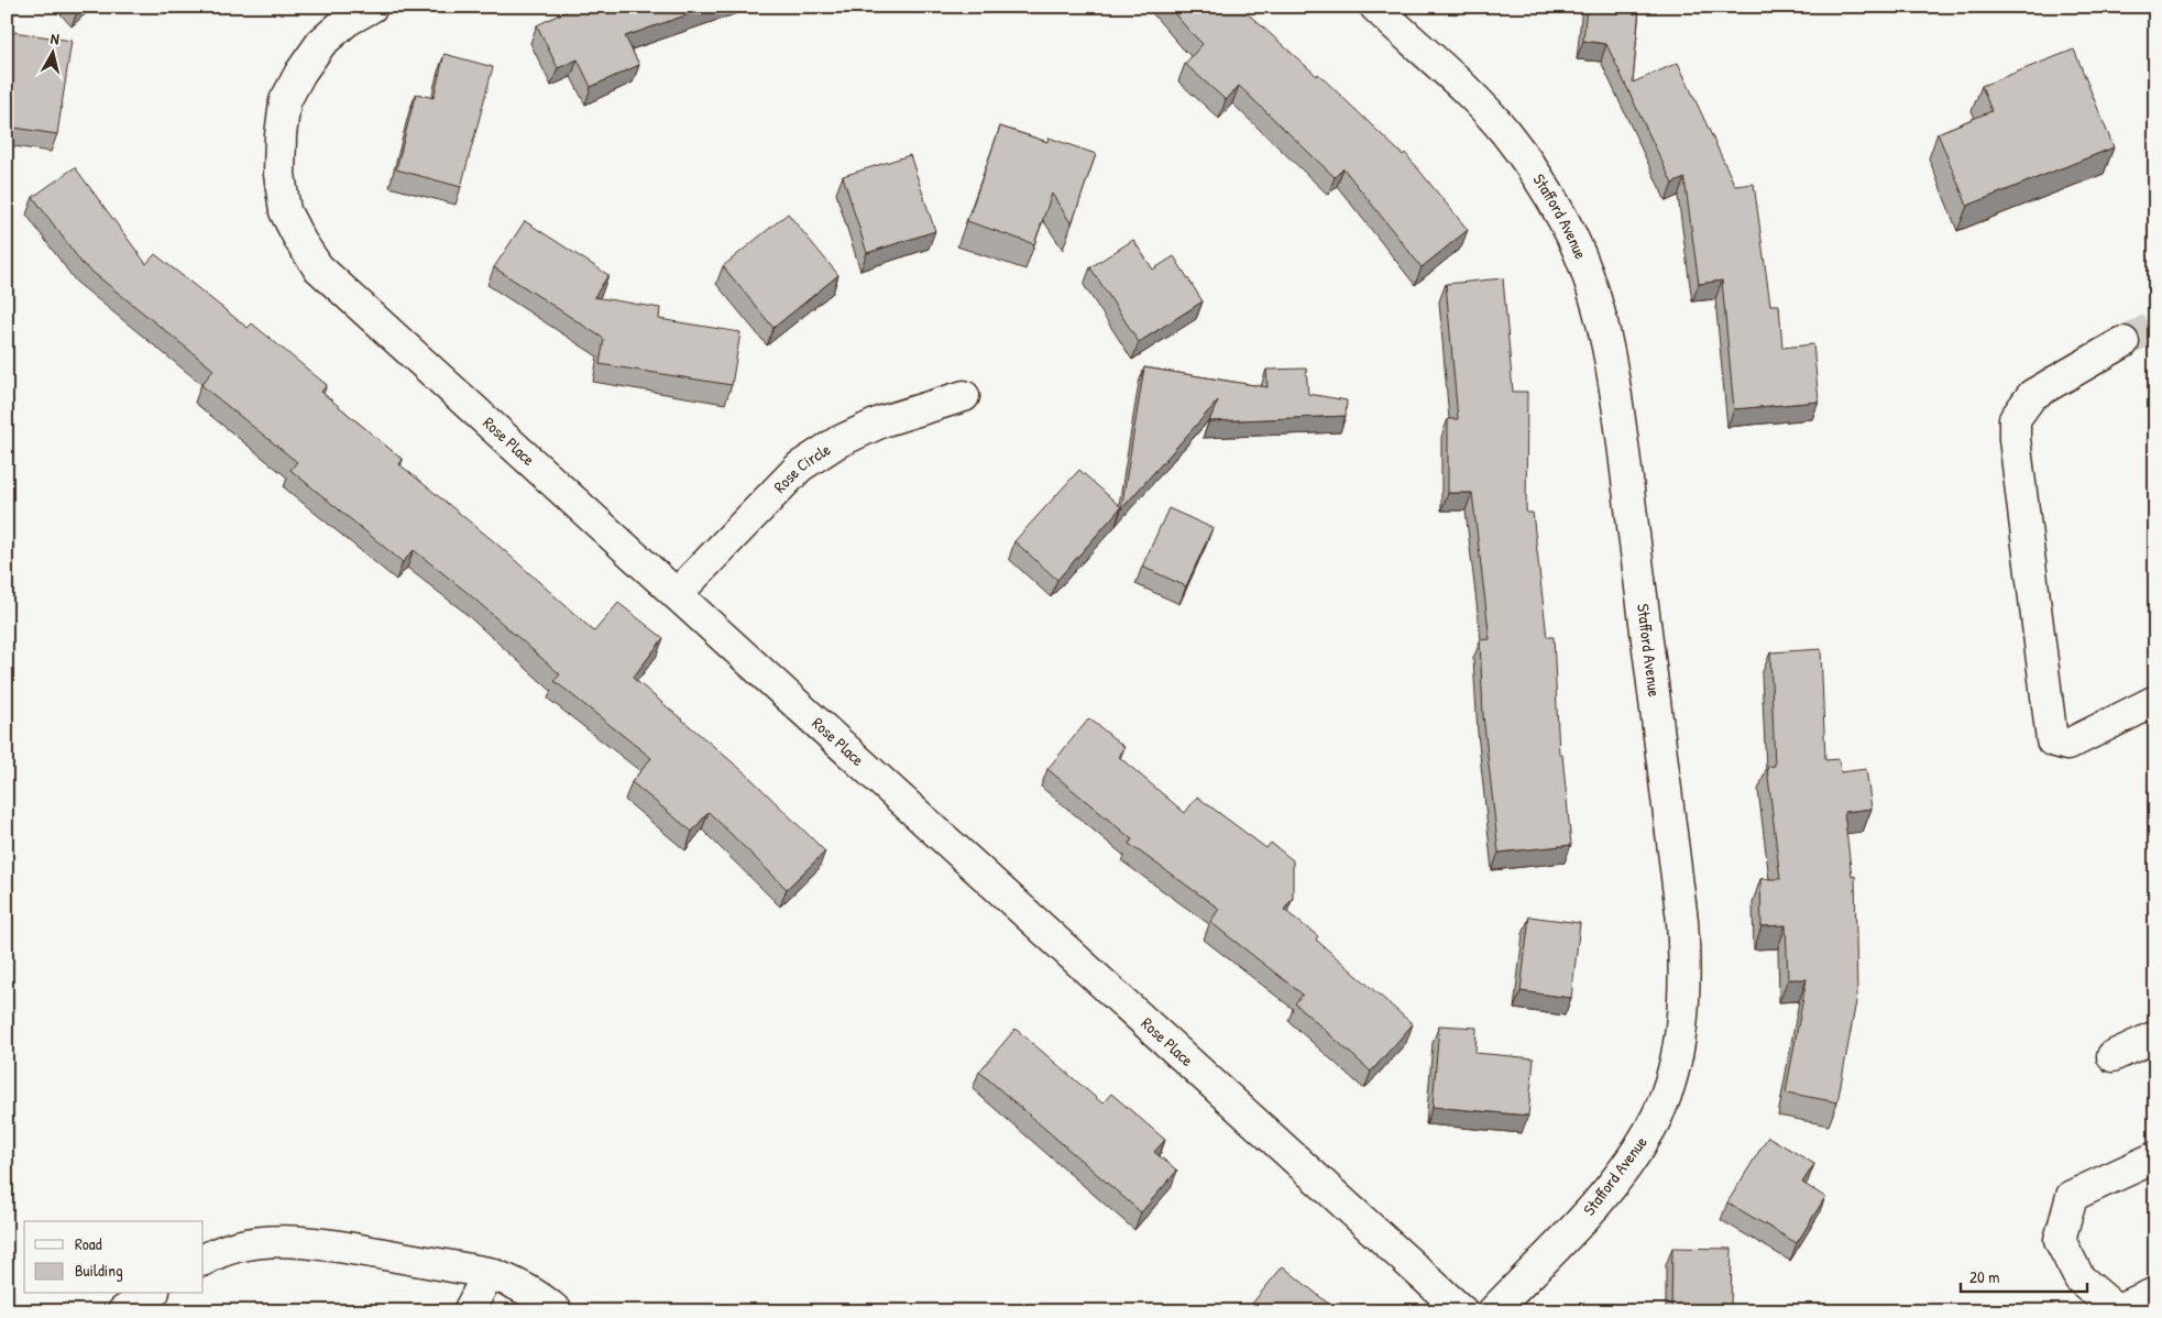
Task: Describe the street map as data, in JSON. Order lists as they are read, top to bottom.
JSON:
{
  "streets": {
    "street": ["Stafford Avenue", "Rose Place", "Rose Circle"]
  },
  "crossings": [
    ["Rose Place", "Rose Circle"]
  ],
  "legend": ["Road", "Building"],
  "scale_bar": "20 m",
  "north": "top"
}
